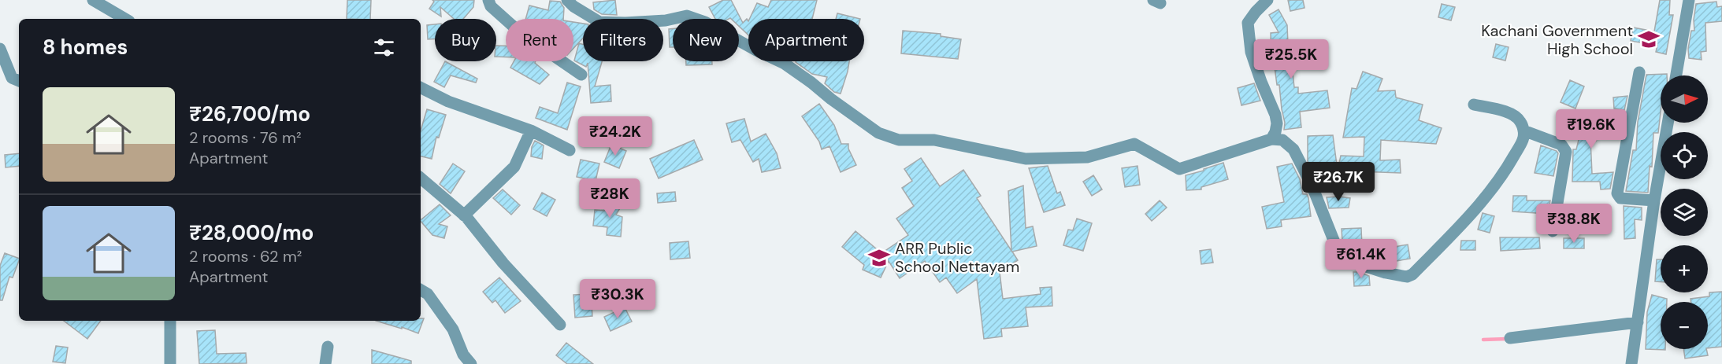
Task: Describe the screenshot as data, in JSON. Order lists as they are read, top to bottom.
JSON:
{
  "places": {
    "school or university": ["Kachani Government High School", "ARR Public School Nettayam"]
  },
  "north": "right",
  "page": {
    "chip": [
      "Buy",
      "Rent",
      "Filters",
      "New",
      "Apartment"
    ],
    "heading": "8 homes",
    "price": [
      "₹25.5K",
      "₹19.6K",
      "₹24.2K",
      "₹26.7K",
      "₹28K",
      "₹38.8K",
      "₹61.4K",
      "₹30.3K"
    ],
    "map_buttons": ["+", "−"],
    "list": [
      {
        "name": "₹26,700/mo",
        "note": "2 rooms · 76 m² · Apartment"
      },
      {
        "name": "₹28,000/mo",
        "note": "2 rooms · 62 m² · Apartment"
      }
    ]
  }
}
